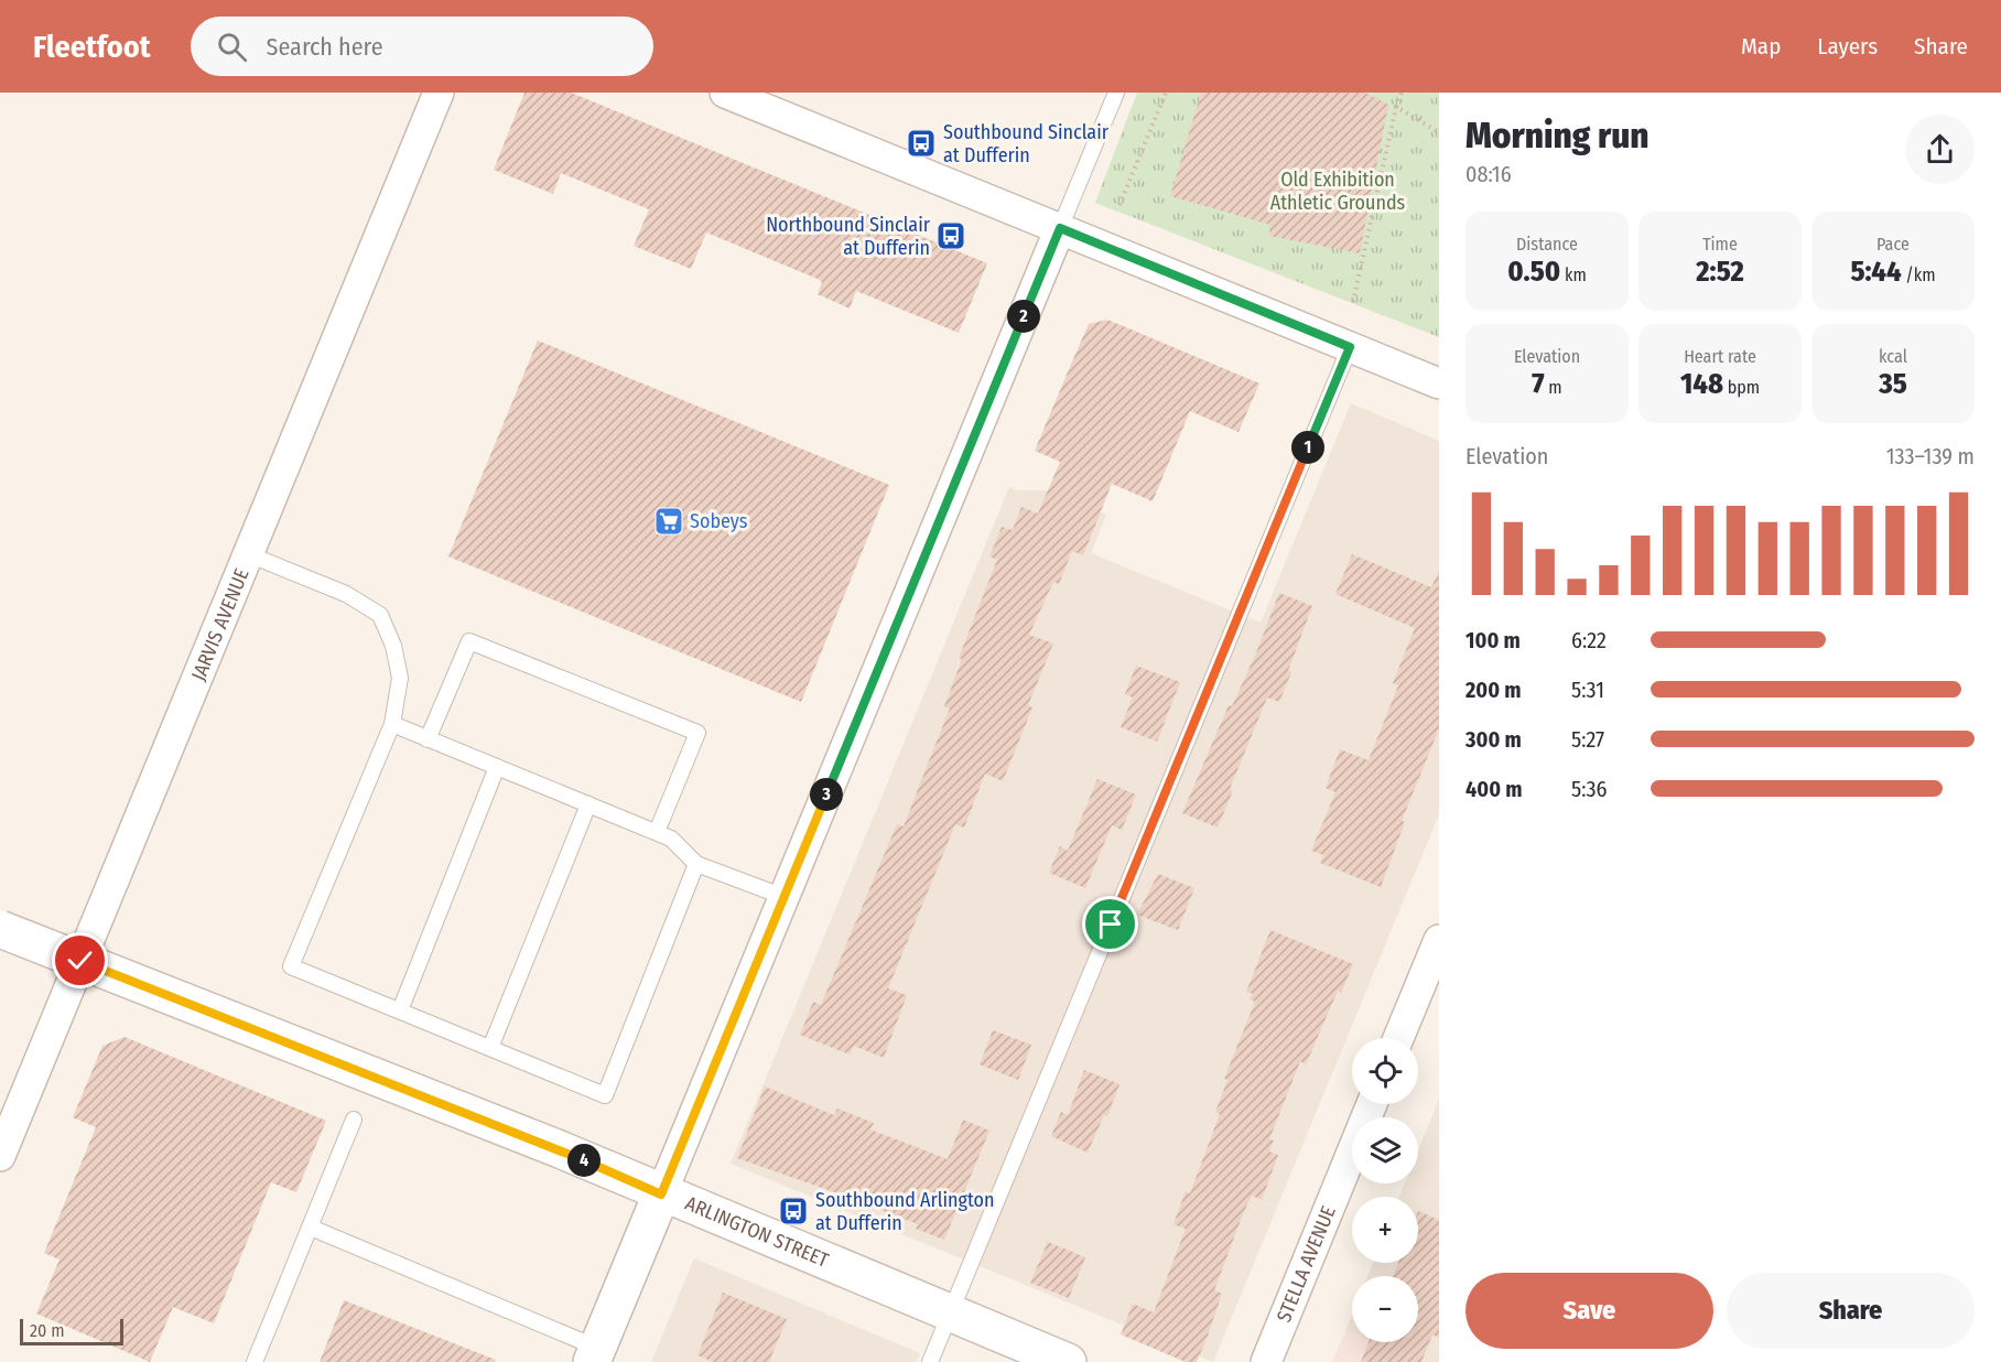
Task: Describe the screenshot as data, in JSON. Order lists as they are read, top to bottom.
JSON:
{
  "streets": {
    "main road": ["ARLINGTON STREET"],
    "street": ["JARVIS AVENUE", "STELLA AVENUE"]
  },
  "parks": ["Old Exhibition Athletic Grounds"],
  "places": {
    "bus stop": ["Southbound Sinclair at Dufferin", "Northbound Sinclair at Dufferin", "Southbound Arlington at Dufferin"],
    "supermarket": ["Sobeys"]
  },
  "scale_bar": "20 m",
  "page": {
    "header": "Fleetfoot",
    "search": "Search here",
    "nav": ["Map", "Layers", "Share"],
    "heading": ["Morning run", "08:16"],
    "stats": [
      ["Distance", "0.50 km"],
      ["Time", "2:52"],
      ["Pace", "5:44 /km"],
      ["Elevation", "7 m"],
      ["Heart rate", "148 bpm"],
      ["kcal", "35"]
    ],
    "pins": [
      "2",
      "1",
      "3",
      "4"
    ],
    "chart": ["Elevation", "133–139 m"],
    "list": [
      {
        "name": "100 m",
        "note": "6:22"
      },
      {
        "name": "200 m",
        "note": "5:31"
      },
      {
        "name": "300 m",
        "note": "5:27"
      },
      {
        "name": "400 m",
        "note": "5:36"
      }
    ],
    "map_buttons": ["+", "−"],
    "buttons": ["Save", "Share"],
    "scale": "20 m"
  }
}
